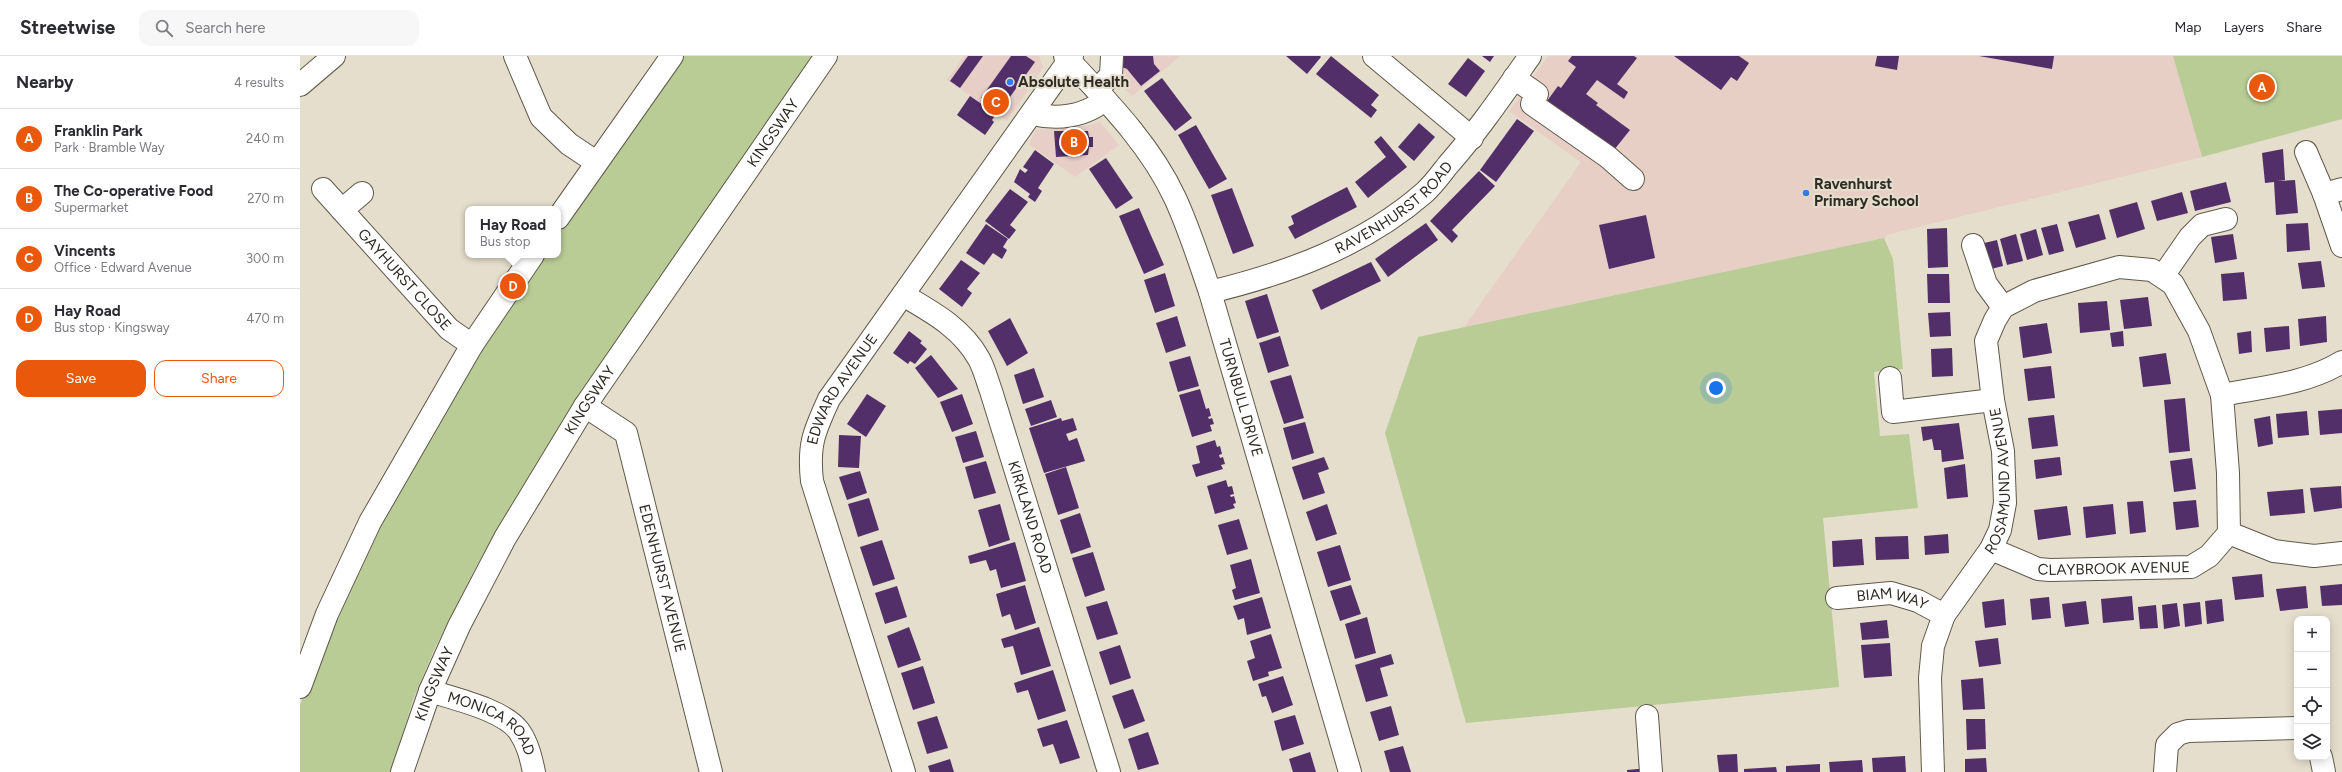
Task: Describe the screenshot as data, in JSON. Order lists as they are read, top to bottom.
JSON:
{
  "streets": {
    "street": [
      "KINGSWAY",
      "RAVENHURST ROAD",
      "GAYHURST CLOSE",
      "EDWARD AVENUE",
      "TURNBULL DRIVE",
      "ROSAMUND AVENUE",
      "KIRKLAND ROAD",
      "CLAYBROOK AVENUE",
      "EDENHURST AVENUE",
      "BIAM WAY",
      "MONICA ROAD"
    ]
  },
  "crossings": [
    ["KINGSWAY", "EDENHURST AVENUE"],
    ["KINGSWAY", "MONICA ROAD"],
    ["RAVENHURST ROAD", "TURNBULL DRIVE"],
    ["EDWARD AVENUE", "TURNBULL DRIVE"],
    ["EDWARD AVENUE", "KIRKLAND ROAD"],
    ["ROSAMUND AVENUE", "CLAYBROOK AVENUE"],
    ["ROSAMUND AVENUE", "BIAM WAY"]
  ],
  "places": ["Absolute Health", "Ravenhurst Primary School"],
  "page": {
    "header": "Streetwise",
    "search": "Search here",
    "nav": ["Map", "Layers", "Share"],
    "heading": ["Nearby", "4 results"],
    "pins": [
      "A",
      "C",
      "B",
      "D"
    ],
    "list": [
      {
        "mark": "A",
        "name": "Franklin Park",
        "note": "Park · Bramble Way",
        "value": "240 m"
      },
      {
        "mark": "B",
        "name": "The Co-operative Food",
        "note": "Supermarket",
        "value": "270 m"
      },
      {
        "mark": "C",
        "name": "Vincents",
        "note": "Office · Edward Avenue",
        "value": "300 m"
      },
      {
        "mark": "D",
        "name": "Hay Road",
        "note": "Bus stop · Kingsway",
        "value": "470 m"
      }
    ],
    "popup": ["Hay Road", "Bus stop"],
    "buttons": ["Save", "Share"],
    "map_buttons": ["+", "−"]
  }
}
